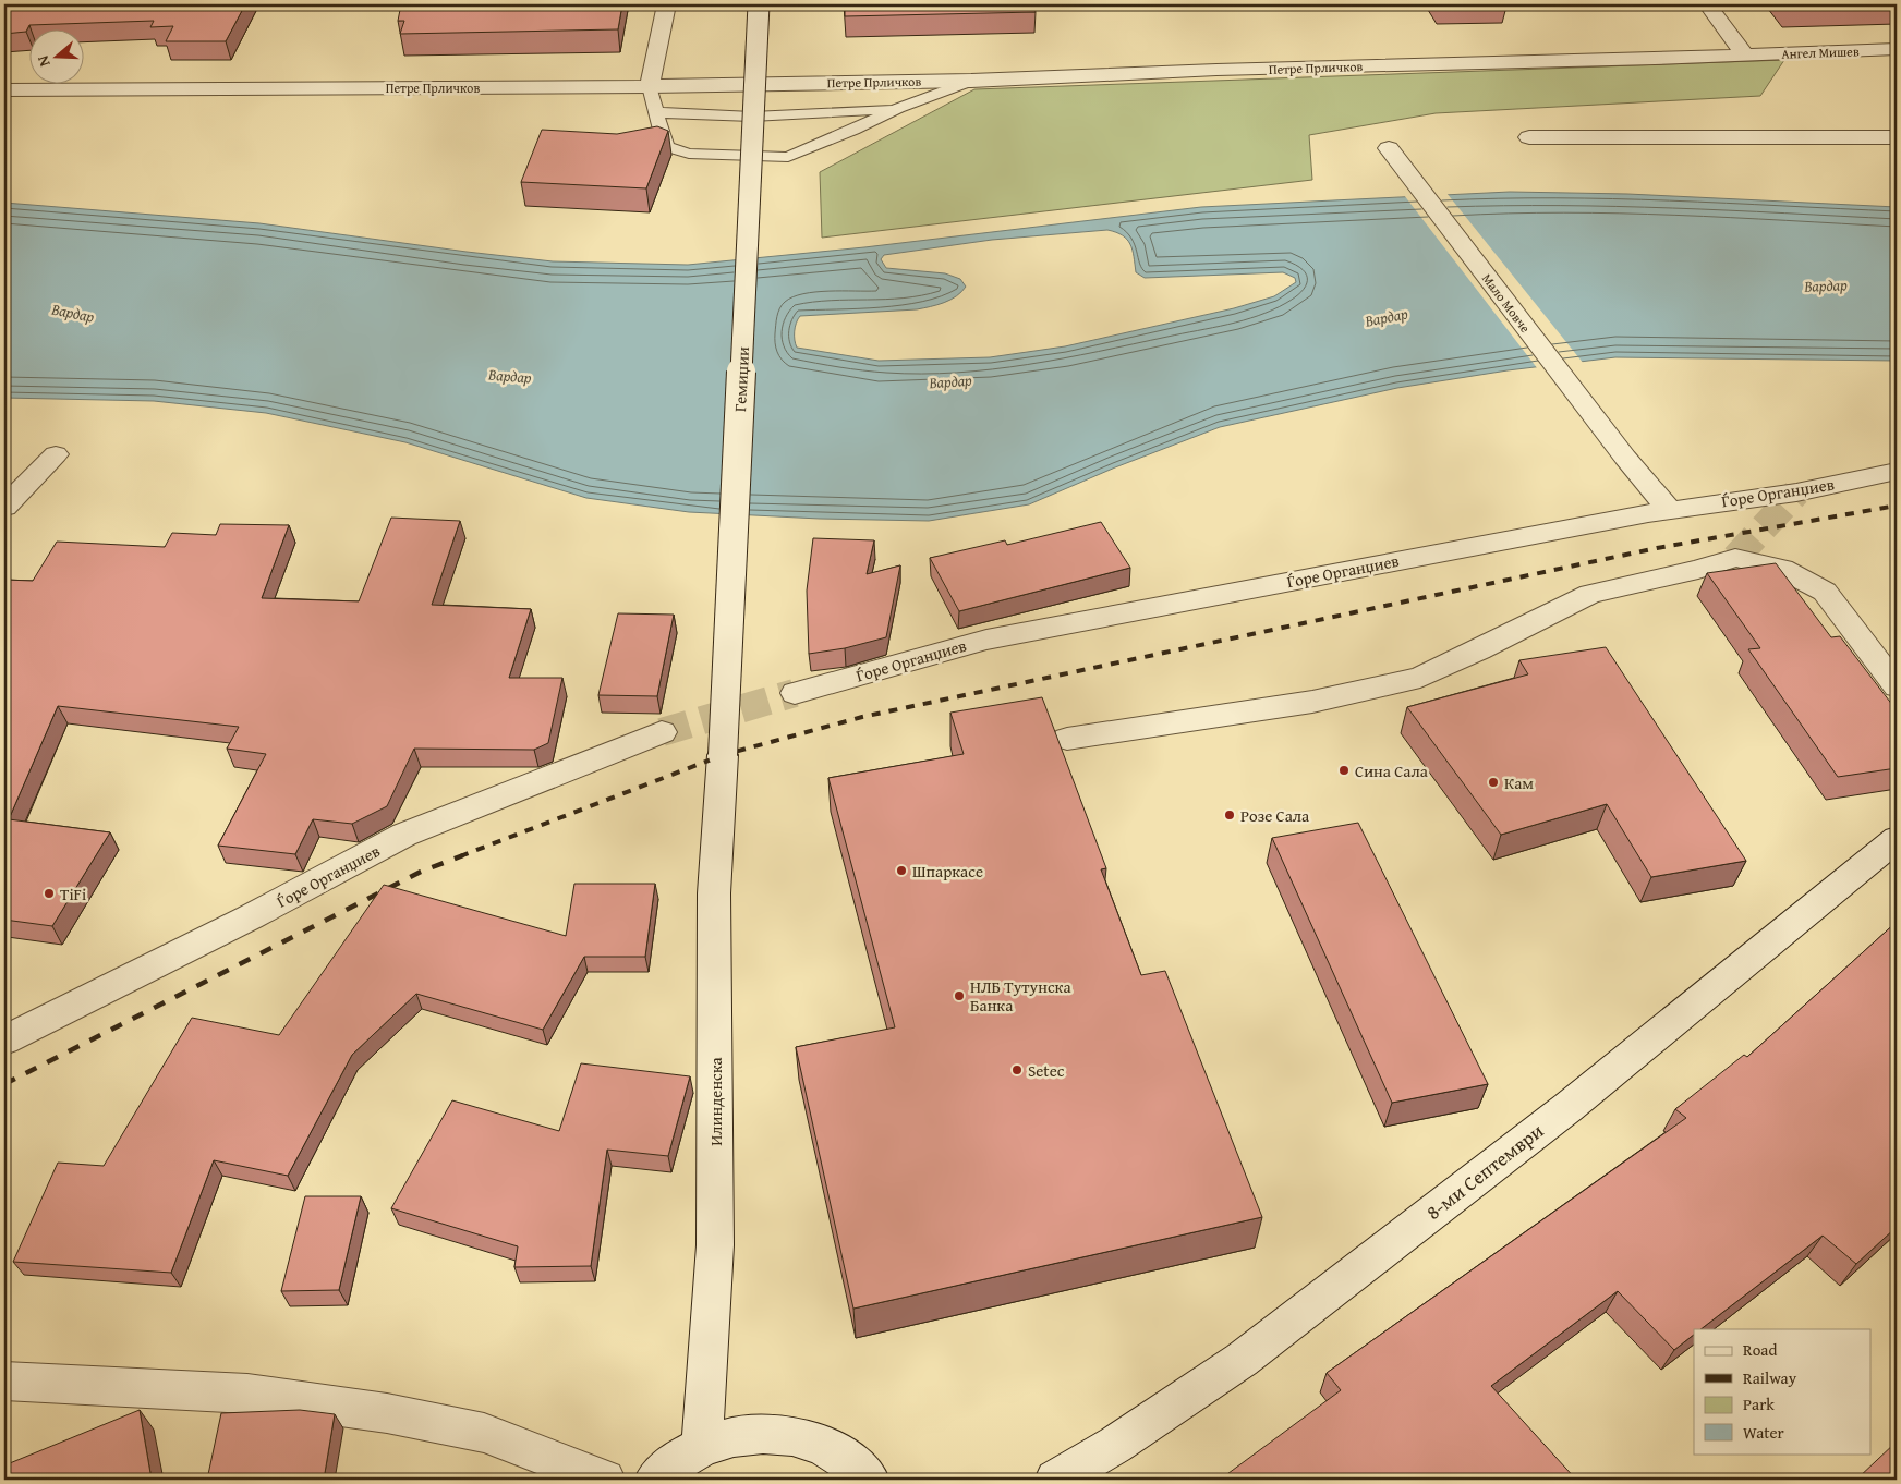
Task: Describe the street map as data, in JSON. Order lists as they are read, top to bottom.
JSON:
{
  "streets": {
    "street": [
      "Ангел Мишев",
      "Петре Прличков",
      "Мало Мовче",
      "Гемиџии",
      "Ѓоре Органџиев",
      "Илинденска",
      "8-ми Септември"
    ]
  },
  "crossings": [
    ["Ангел Мишев", "Петре Прличков"],
    ["Мало Мовче", "Ѓоре Органџиев"],
    ["Гемиџии", "Илинденска"]
  ],
  "water": ["Вардар"],
  "places": [
    "Сина Сала",
    "Кам",
    "Розе Сала",
    "Шпаркасе",
    "TiFi",
    "НЛБ Тутунска Банка",
    "Setec"
  ],
  "legend": [
    "Road",
    "Railway",
    "Park",
    "Water"
  ],
  "north": "left"
}
